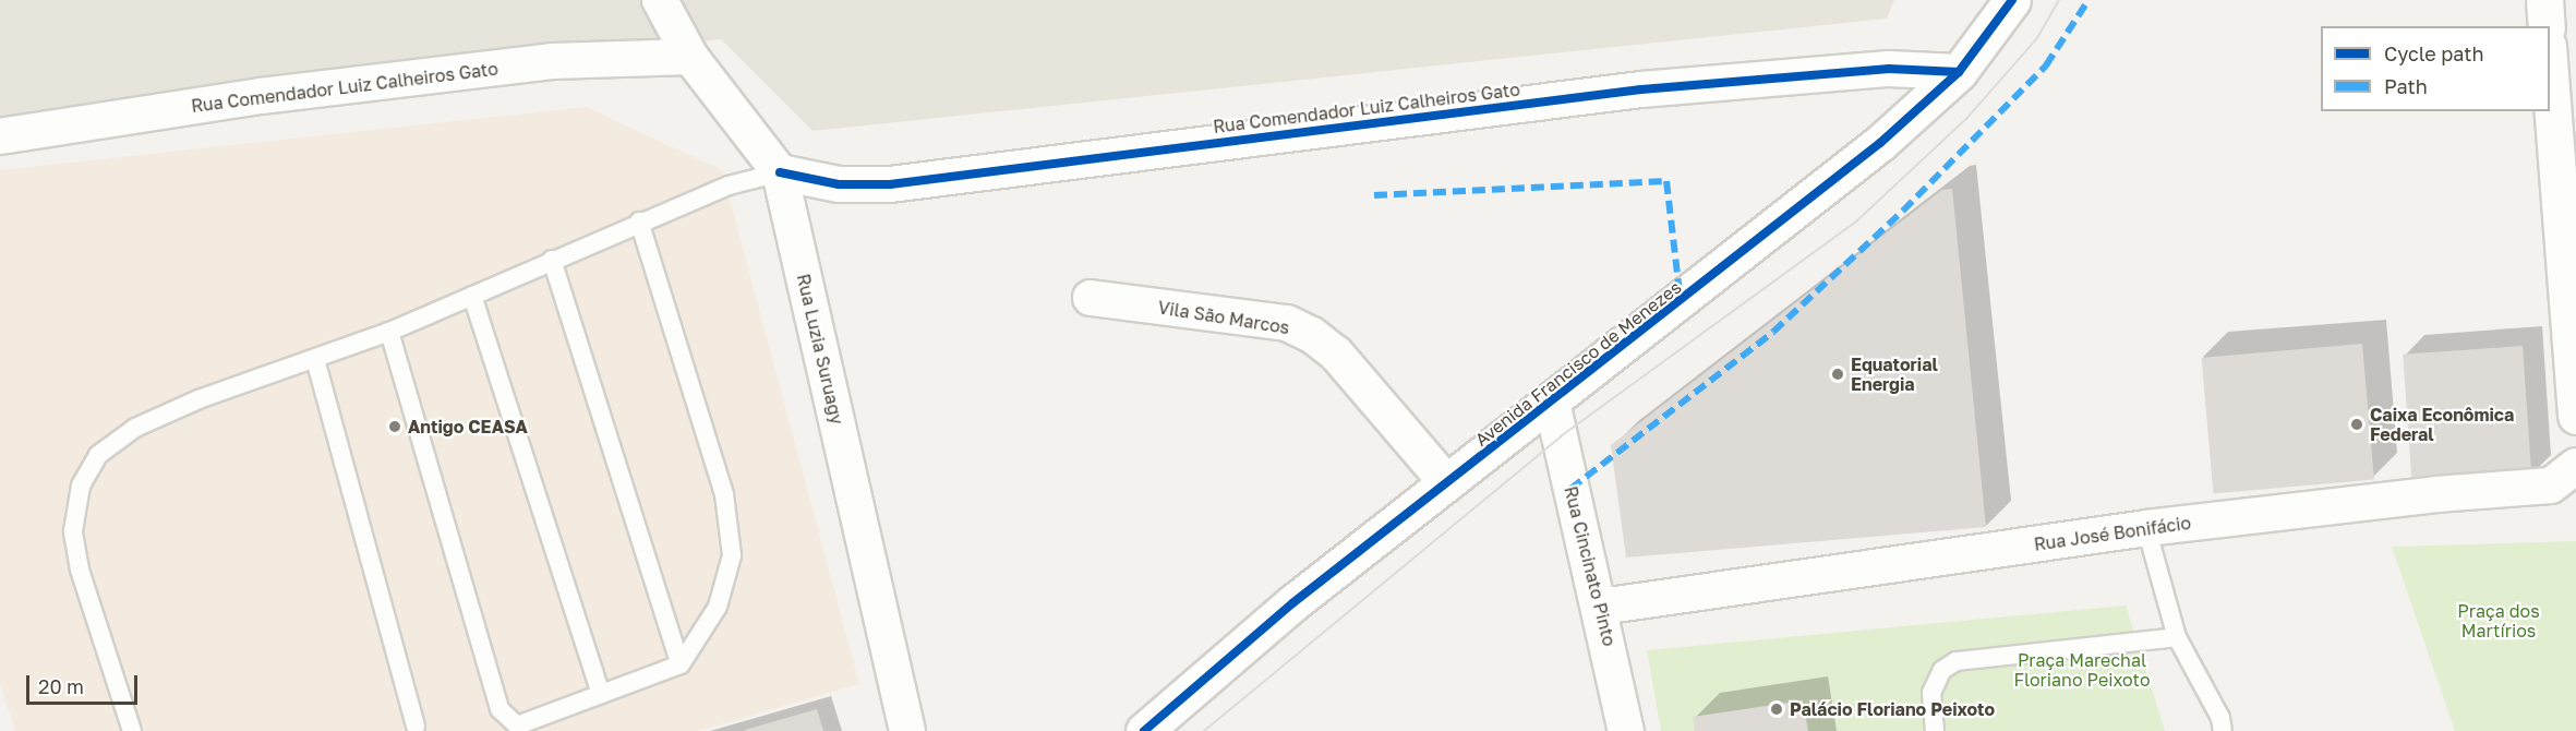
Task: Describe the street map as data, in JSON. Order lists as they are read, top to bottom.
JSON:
{
  "streets": {
    "street": [
      "Rua Comendador Luiz Calheiros Gato",
      "Vila São Marcos",
      "Rua Luzia Suruagy",
      "Avenida Francisco de Menezes",
      "Rua José Bonifácio",
      "Rua Cincinato Pinto"
    ]
  },
  "crossings": [
    ["Rua Comendador Luiz Calheiros Gato", "Rua Luzia Suruagy"],
    ["Rua Comendador Luiz Calheiros Gato", "Avenida Francisco de Menezes"],
    ["Vila São Marcos", "Avenida Francisco de Menezes"],
    ["Avenida Francisco de Menezes", "Rua Cincinato Pinto"],
    ["Rua José Bonifácio", "Rua Cincinato Pinto"]
  ],
  "parks": ["Praça dos Martírios", "Praça Marechal Floriano Peixoto"],
  "places": [
    "Equatorial Energia",
    "Caixa Econômica Federal",
    "Antigo CEASA",
    "Palácio Floriano Peixoto"
  ],
  "legend": ["Cycle path", "Path"],
  "scale_bar": "20 m"
}
